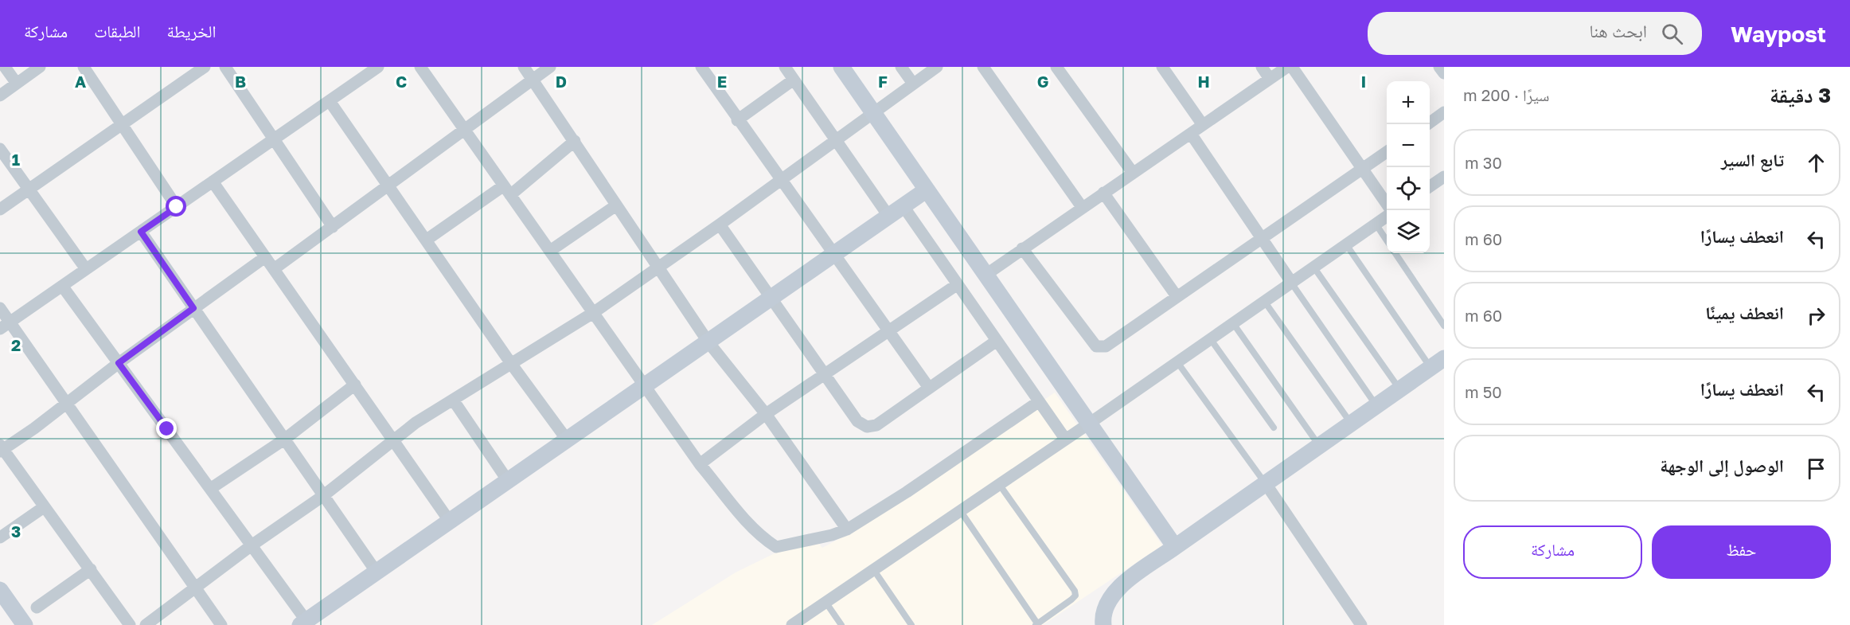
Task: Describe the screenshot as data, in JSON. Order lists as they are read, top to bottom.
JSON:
{
  "page": {
    "header": "Waypost",
    "search": "ابحث هنا",
    "nav": ["الخريطة", "الطبقات", "مشاركة"],
    "heading": ["3 دقيقة", "سيرًا · 200 m"],
    "map_buttons": ["+", "−"],
    "list": [
      ["تابع السير", "30 m"],
      ["انعطف يسارًا", "60 m"],
      ["انعطف يمينًا", "60 m"],
      ["انعطف يسارًا", "50 m"],
      "الوصول إلى الوجهة"
    ],
    "buttons": ["حفظ", "مشاركة"]
  },
  "grid": {
    "columns": [
      "A",
      "B",
      "C",
      "D",
      "E",
      "F",
      "G",
      "H",
      "I"
    ],
    "rows": ["1", "2", "3"]
  }
}
